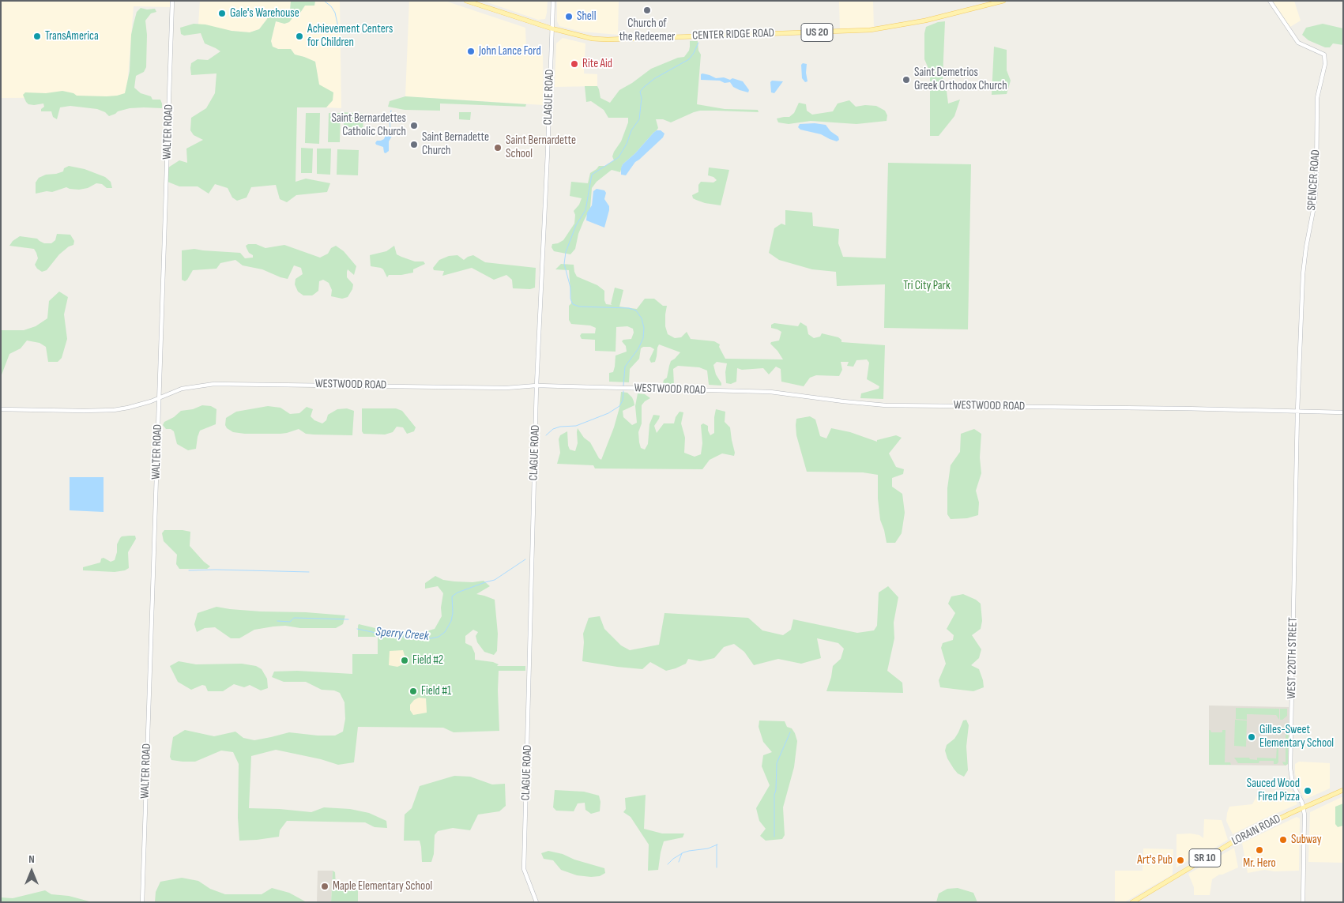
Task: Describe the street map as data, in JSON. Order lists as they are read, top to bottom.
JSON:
{
  "streets": {
    "main road": [
      "US 20",
      "CENTER RIDGE ROAD",
      "LORAIN ROAD",
      "SR 10"
    ],
    "street": [
      "CLAGUE ROAD",
      "WALTER ROAD",
      "SPENCER ROAD",
      "WESTWOOD ROAD",
      "WEST 220TH STREET"
    ]
  },
  "crossings": [
    ["CENTER RIDGE ROAD", "CLAGUE ROAD"],
    ["CLAGUE ROAD", "WESTWOOD ROAD"],
    ["WALTER ROAD", "WESTWOOD ROAD"],
    ["SPENCER ROAD", "WEST 220TH STREET"],
    ["WESTWOOD ROAD", "WEST 220TH STREET"],
    ["WEST 220TH STREET", "LORAIN ROAD"]
  ],
  "water": ["Sperry Creek"],
  "parks": ["Tri City Park"],
  "places": [
    "Church of the Redeemer",
    "Gale's Warehouse",
    "Shell",
    "TransAmerica",
    "Achievement Centers for Children",
    "John Lance Ford",
    "Rite Aid",
    "Saint Demetrios Greek Orthodox Church",
    "Saint Bernardettes Catholic Church",
    "Saint Bernadette Church",
    "Saint Bernardette School",
    "Field #2",
    "Field #1",
    "Gilles-Sweet Elementary School",
    "Sauced Wood Fired Pizza",
    "Subway",
    "Mr. Hero",
    "Art's Pub",
    "Maple Elementary School"
  ],
  "north": "top"
}
